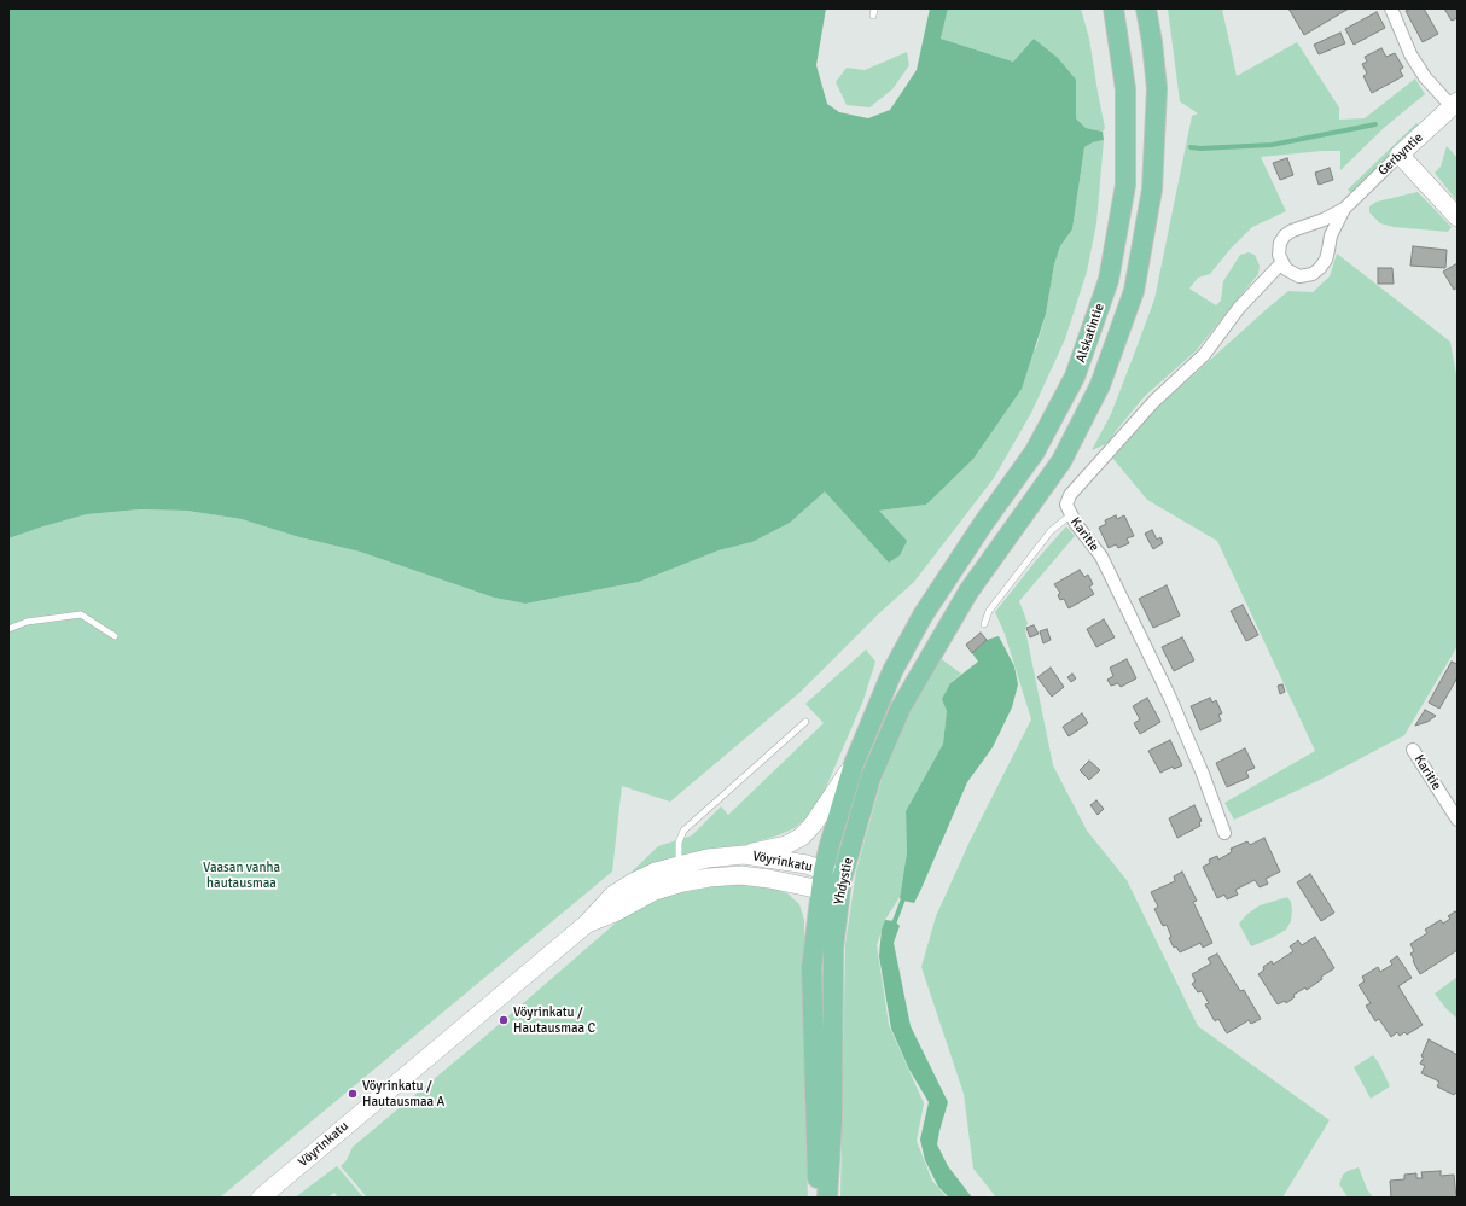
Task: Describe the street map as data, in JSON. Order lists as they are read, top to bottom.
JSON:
{
  "streets": {
    "main road": [
      "Gerbyntie",
      "Alskatintie",
      "Vöyrinkatu",
      "Yhdystie"
    ],
    "street": ["Karitie"]
  },
  "crossings": [
    ["Gerbyntie", "Karitie"],
    ["Alskatintie", "Yhdystie"],
    ["Vöyrinkatu", "Yhdystie"]
  ],
  "parks": ["Vaasan vanha hautausmaa"],
  "places": ["Vöyrinkatu / Hautausmaa C", "Vöyrinkatu / Hautausmaa A"]
}
